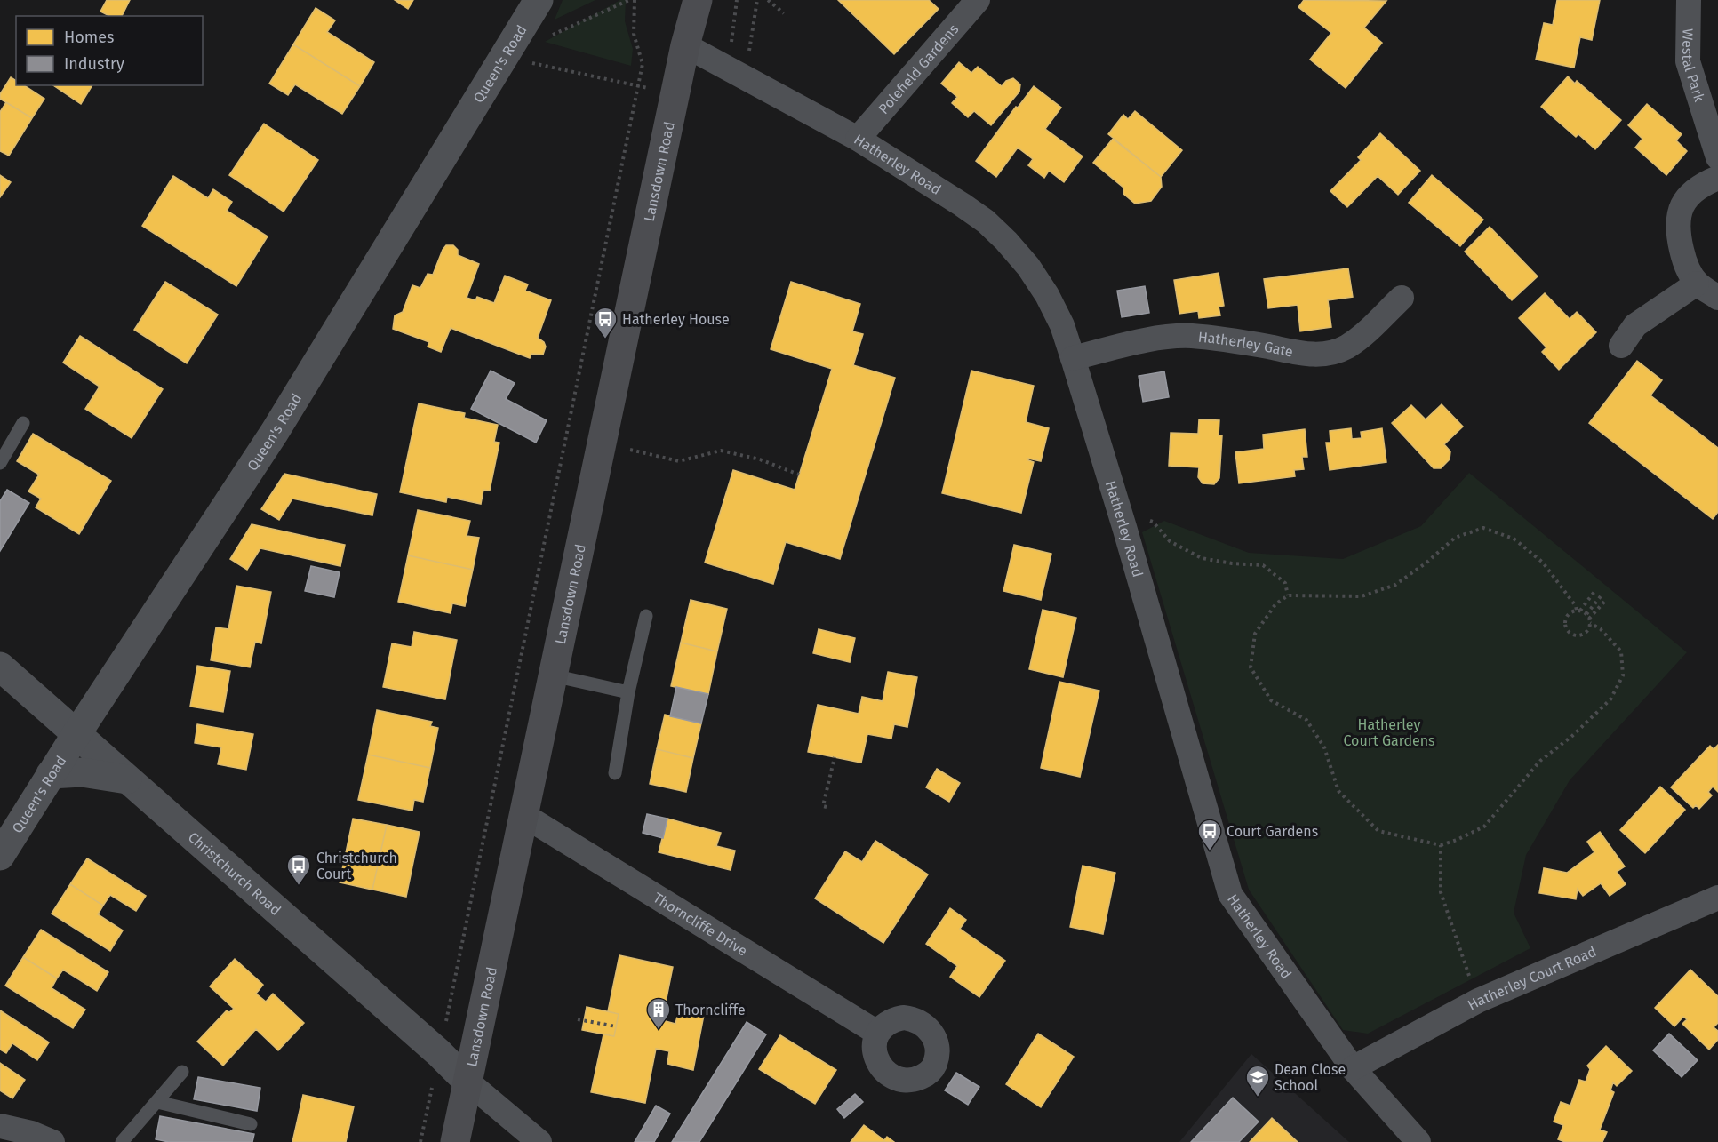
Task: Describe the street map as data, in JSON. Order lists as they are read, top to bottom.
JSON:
{
  "streets": {
    "highway": ["Lansdown Road"],
    "street": [
      "Queen's Road",
      "Westal Park",
      "Polefield Gardens",
      "Hatherley Road",
      "Hatherley Gate",
      "Christchurch Road",
      "Thorncliffe Drive",
      "Hatherley Court Road"
    ]
  },
  "crossings": [
    ["Queen's Road", "Christchurch Road"],
    ["Polefield Gardens", "Hatherley Road"],
    ["Hatherley Road", "Lansdown Road"],
    ["Hatherley Road", "Hatherley Gate"],
    ["Hatherley Road", "Hatherley Court Road"],
    ["Lansdown Road", "Christchurch Road"],
    ["Lansdown Road", "Thorncliffe Drive"]
  ],
  "parks": ["Hatherley Court Gardens"],
  "places": {
    "bus stop": ["Hatherley House", "Court Gardens", "Christchurch Court"],
    "building": ["Thorncliffe"],
    "school or university": ["Dean Close School"]
  },
  "legend": ["Homes", "Industry"]
}
